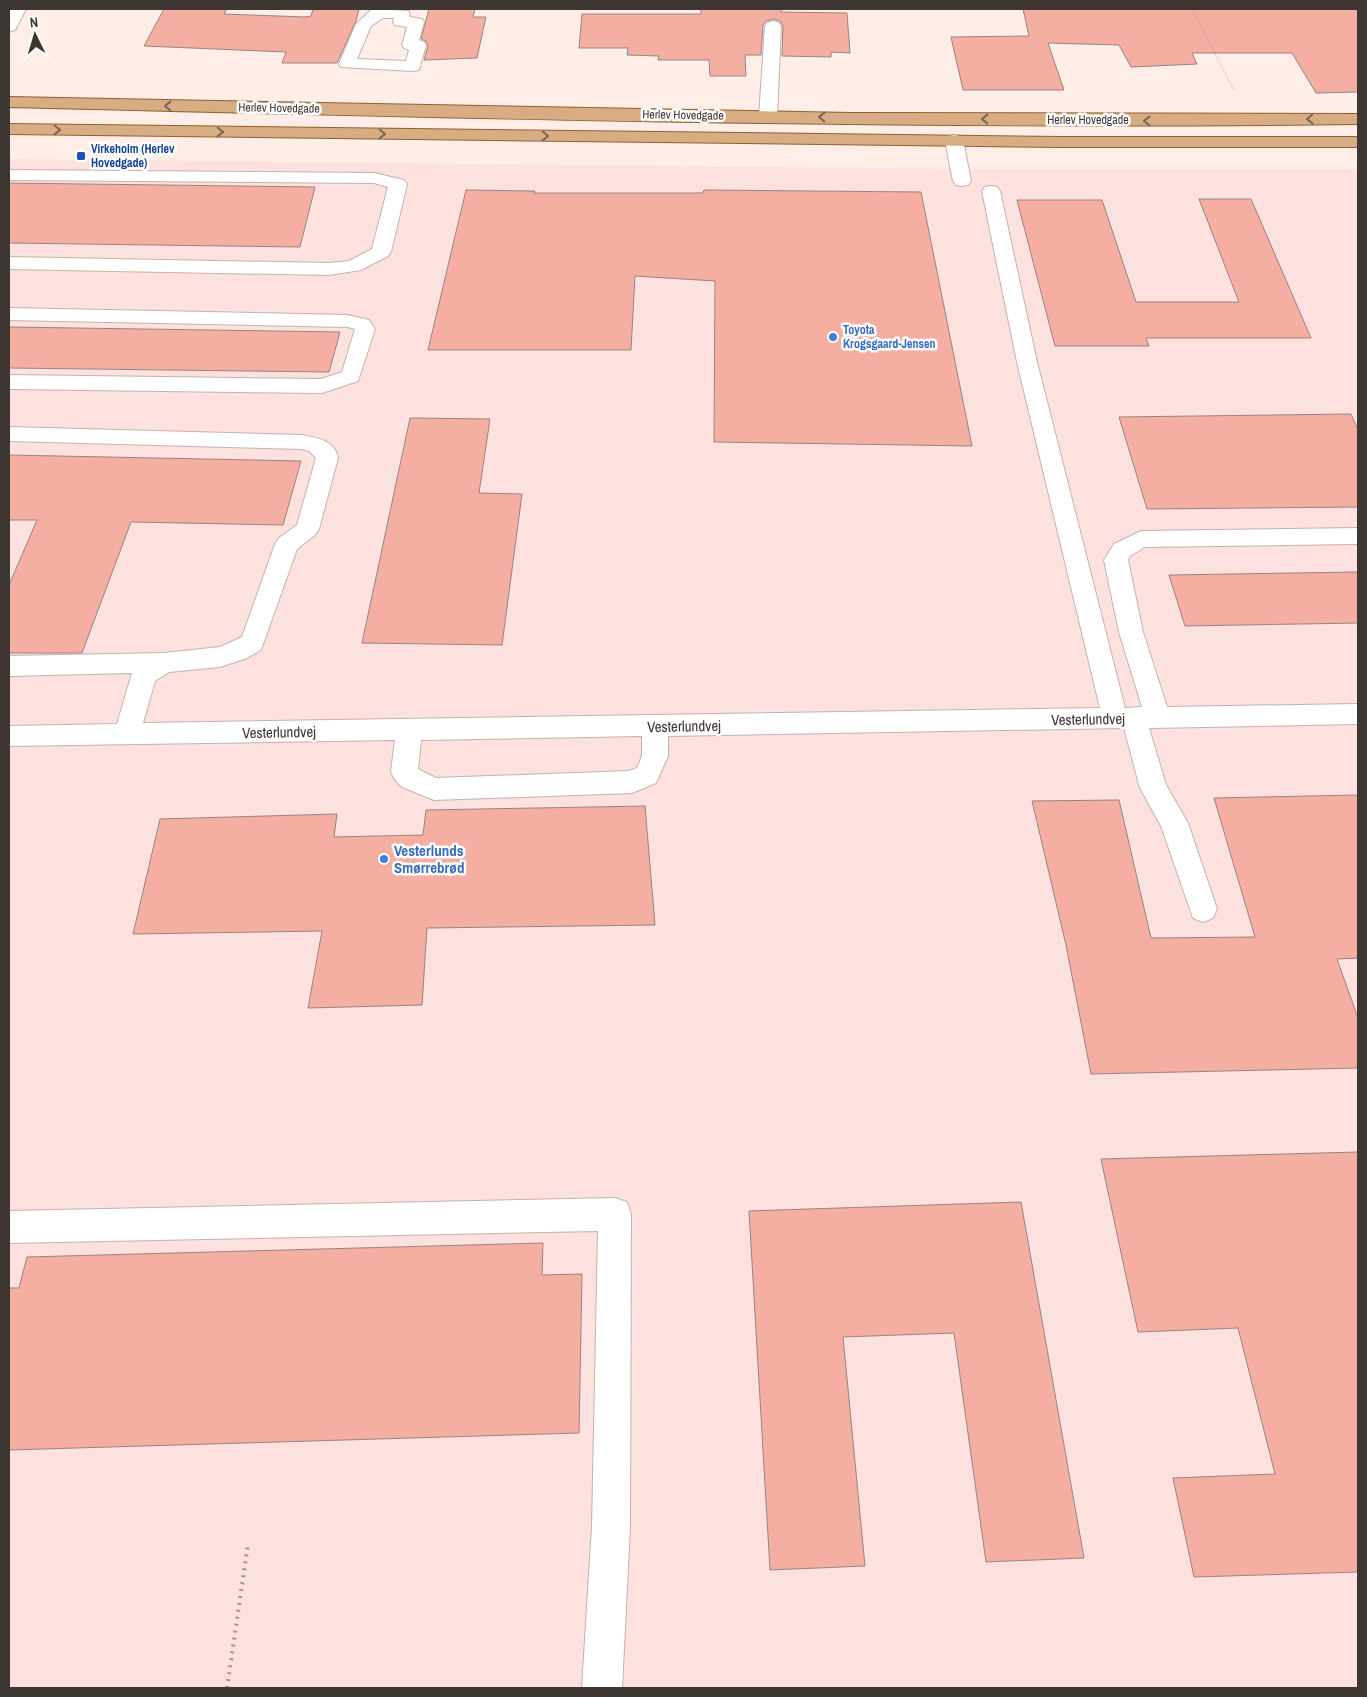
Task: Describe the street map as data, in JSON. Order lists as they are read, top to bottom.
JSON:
{
  "streets": {
    "main road": ["Herlev Hovedgade"],
    "street": ["Vesterlundvej"]
  },
  "places": {
    "transit": ["Virkeholm (Herlev Hovedgade)"],
    "other": ["Toyota Krogsgaard-Jensen", "Vesterlunds Smørrebrød"]
  },
  "north": "top"
}
